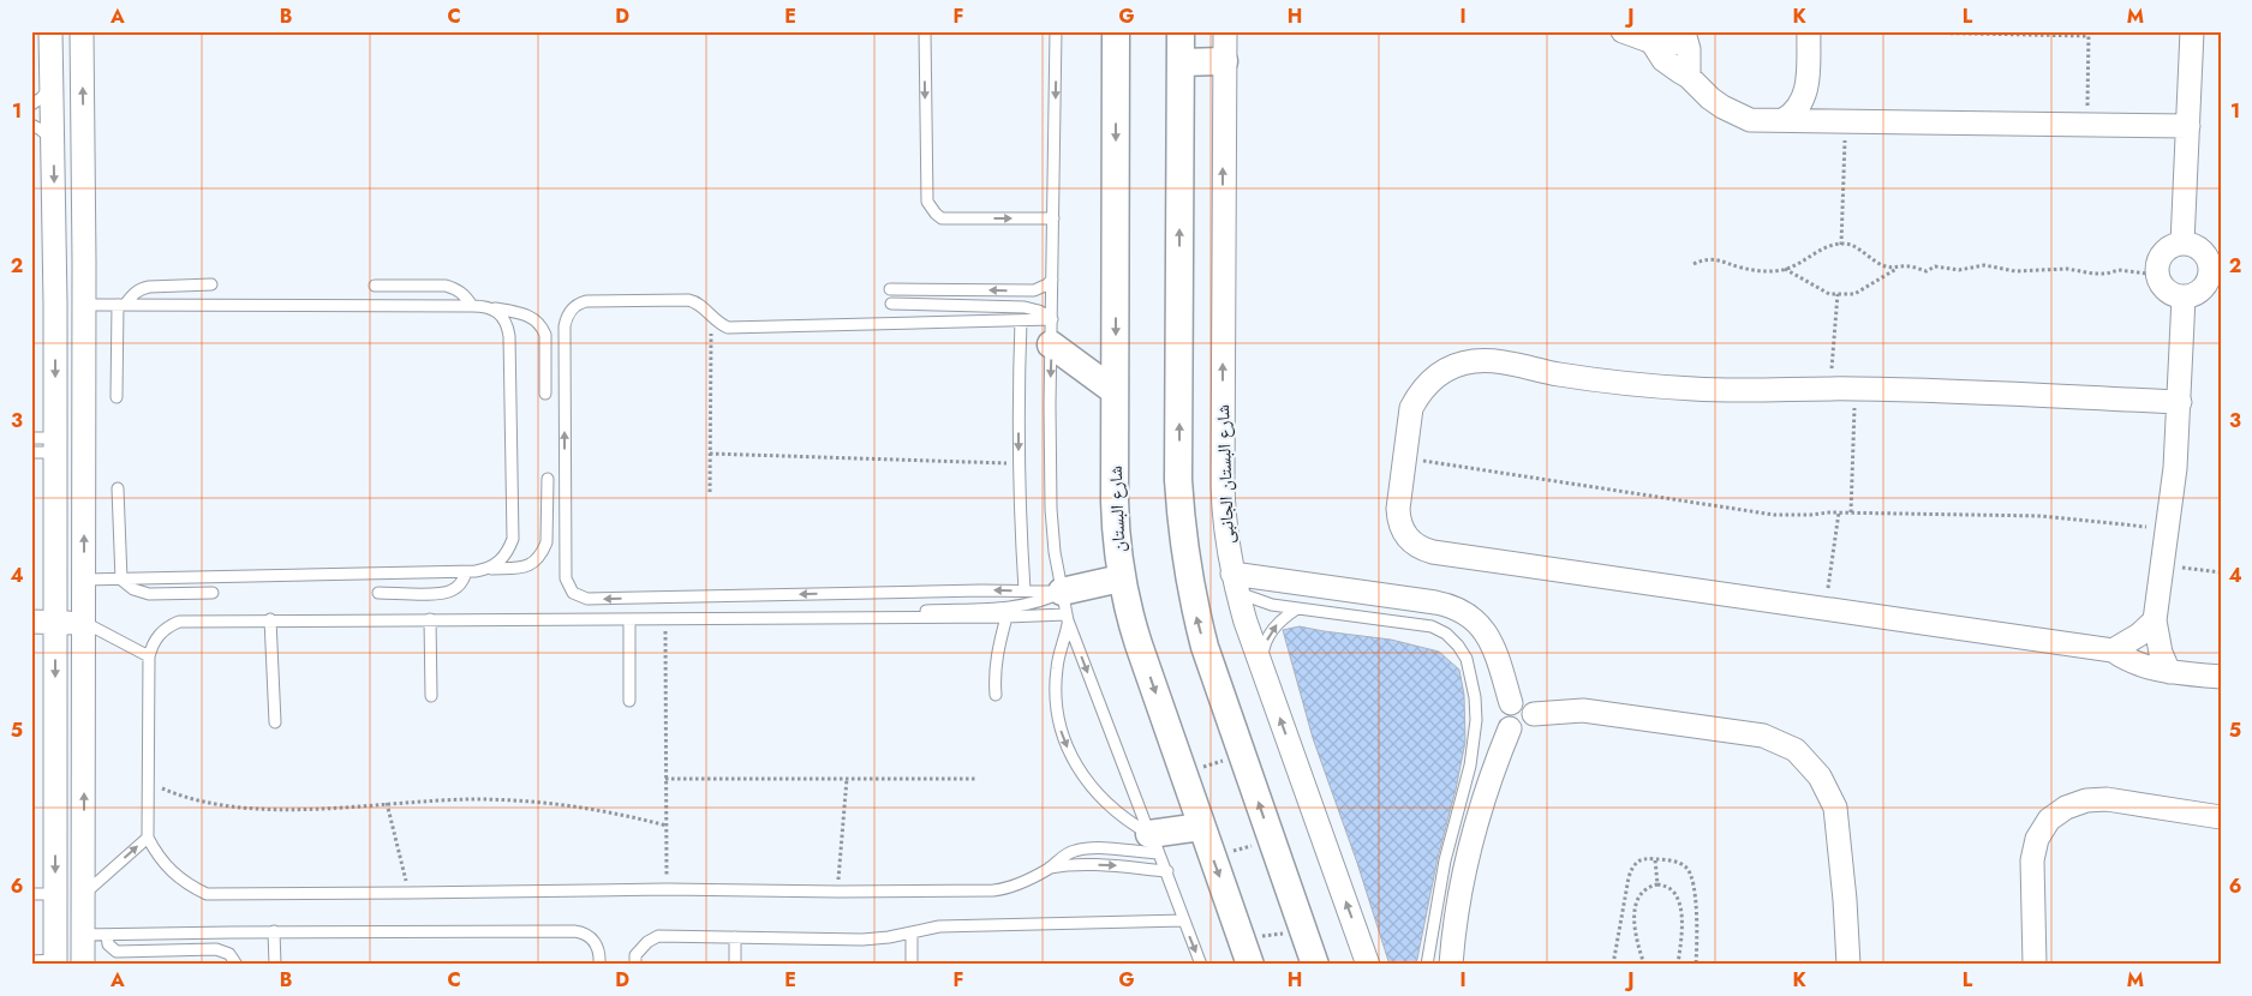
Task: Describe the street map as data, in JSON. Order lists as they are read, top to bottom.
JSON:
{
  "streets": {
    "street": ["شارع البستان الجانبى", "شارع البستان"]
  },
  "grid": {
    "columns": [
      "A",
      "B",
      "C",
      "D",
      "E",
      "F",
      "G",
      "H",
      "I",
      "J",
      "K",
      "L",
      "M"
    ],
    "rows": [
      "1",
      "2",
      "3",
      "4",
      "5",
      "6"
    ]
  }
}
